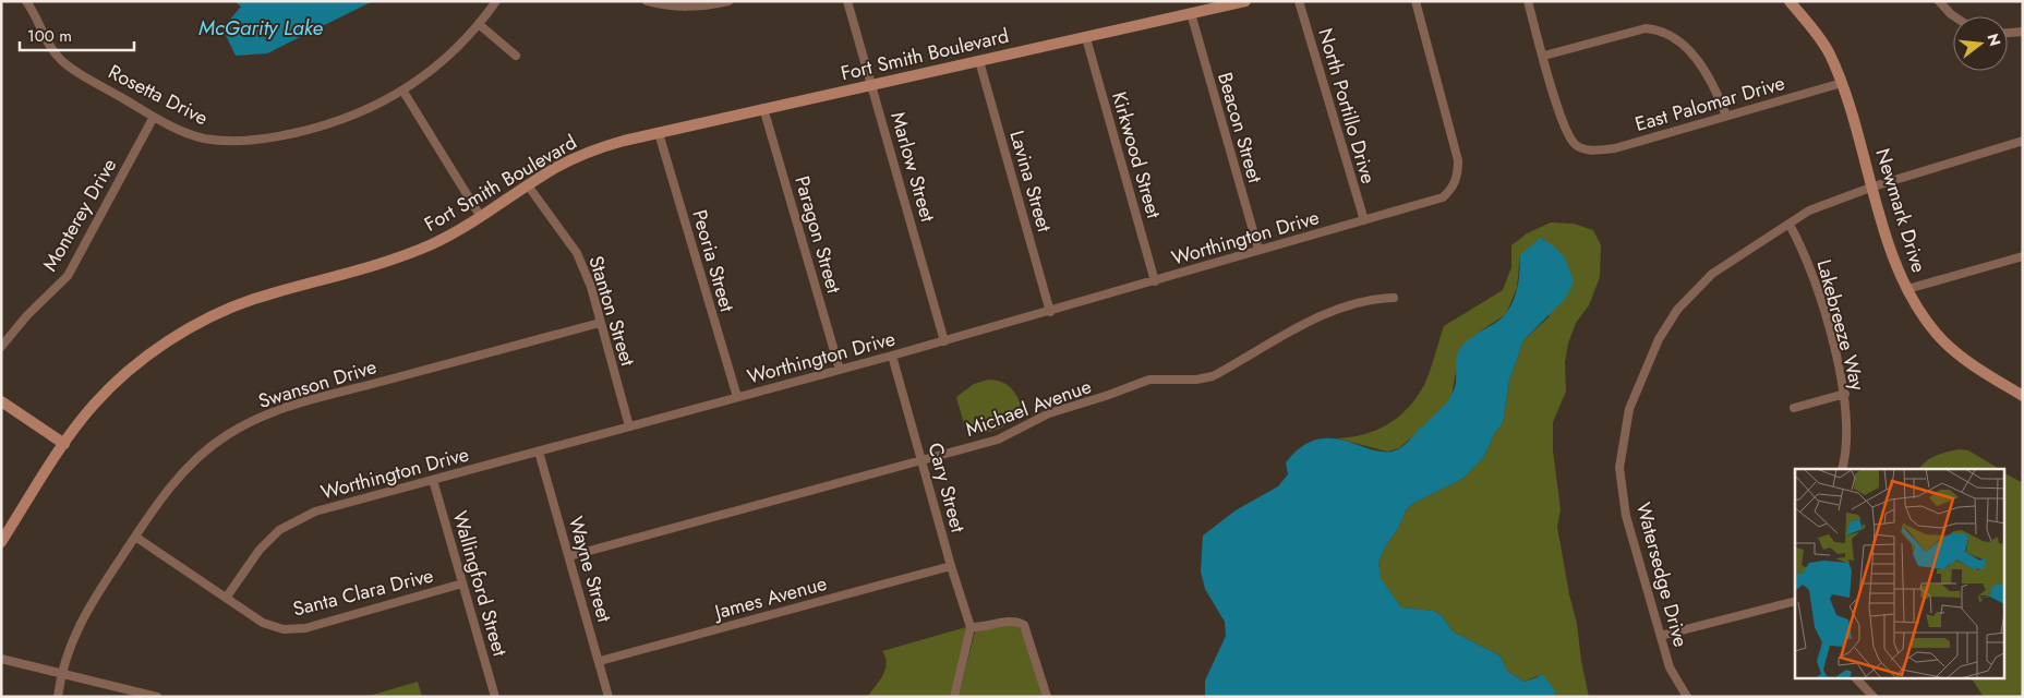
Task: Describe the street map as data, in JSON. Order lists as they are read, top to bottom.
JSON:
{
  "streets": {
    "street": [
      "Fort Smith Boulevard",
      "Rosetta Drive",
      "East Palomar Drive",
      "North Portillo Drive",
      "Beacon Street",
      "Kirkwood Street",
      "Marlow Street",
      "Lavina Street",
      "Newmark Drive",
      "Monterey Drive",
      "Paragon Street",
      "Worthington Drive",
      "Peoria Street",
      "Stanton Street",
      "Lakebreeze Way",
      "Swanson Drive",
      "Michael Avenue",
      "Cary Street",
      "Wayne Street",
      "Watersedge Drive",
      "Wallingford Street",
      "Santa Clara Drive",
      "James Avenue"
    ]
  },
  "crossings": [
    ["Fort Smith Boulevard", "Beacon Street"],
    ["Fort Smith Boulevard", "Kirkwood Street"],
    ["Fort Smith Boulevard", "Marlow Street"],
    ["Fort Smith Boulevard", "Lavina Street"],
    ["Fort Smith Boulevard", "Paragon Street"],
    ["Fort Smith Boulevard", "Peoria Street"],
    ["Fort Smith Boulevard", "Stanton Street"],
    ["Rosetta Drive", "Monterey Drive"],
    ["East Palomar Drive", "Newmark Drive"],
    ["North Portillo Drive", "Worthington Drive"],
    ["Beacon Street", "Worthington Drive"],
    ["Kirkwood Street", "Worthington Drive"],
    ["Marlow Street", "Worthington Drive"],
    ["Lavina Street", "Worthington Drive"],
    ["Newmark Drive", "Watersedge Drive"],
    ["Paragon Street", "Worthington Drive"],
    ["Worthington Drive", "Peoria Street"],
    ["Worthington Drive", "Stanton Street"],
    ["Worthington Drive", "Cary Street"],
    ["Worthington Drive", "Wayne Street"],
    ["Worthington Drive", "Wallingford Street"],
    ["Worthington Drive", "Santa Clara Drive"],
    ["Stanton Street", "Swanson Drive"],
    ["Lakebreeze Way", "Watersedge Drive"],
    ["Swanson Drive", "Santa Clara Drive"],
    ["Michael Avenue", "Cary Street"],
    ["Michael Avenue", "Wayne Street"],
    ["Cary Street", "James Avenue"],
    ["Wayne Street", "James Avenue"],
    ["Wallingford Street", "Santa Clara Drive"]
  ],
  "water": ["McGarity Lake"],
  "scale_bar": "100 m",
  "north": "right"
}
